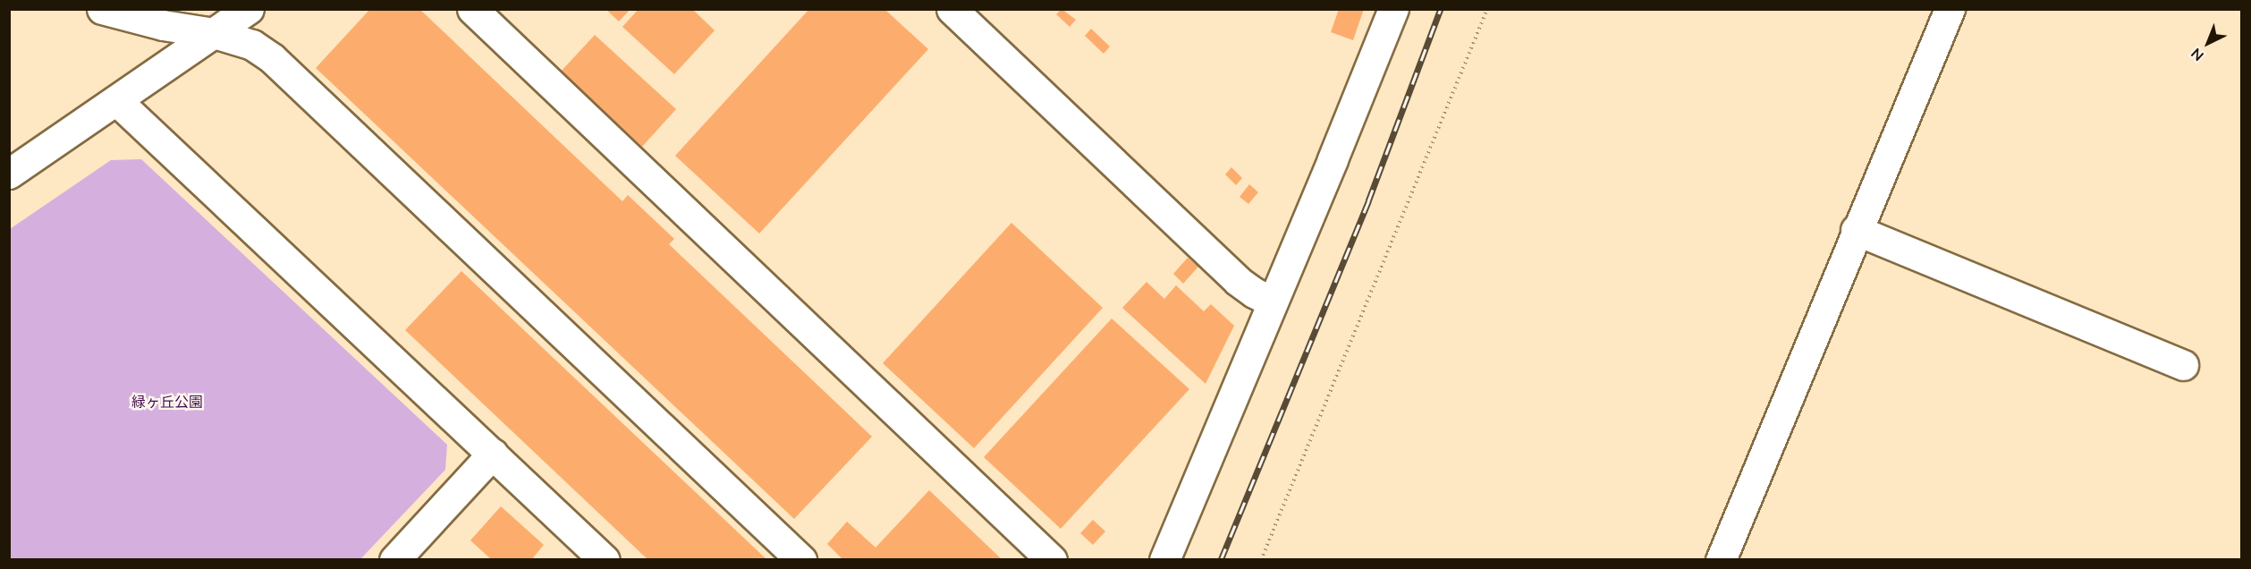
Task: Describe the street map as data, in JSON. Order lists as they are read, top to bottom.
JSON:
{
  "parks": ["緑ヶ丘公園"],
  "north": "bottom left"
}
